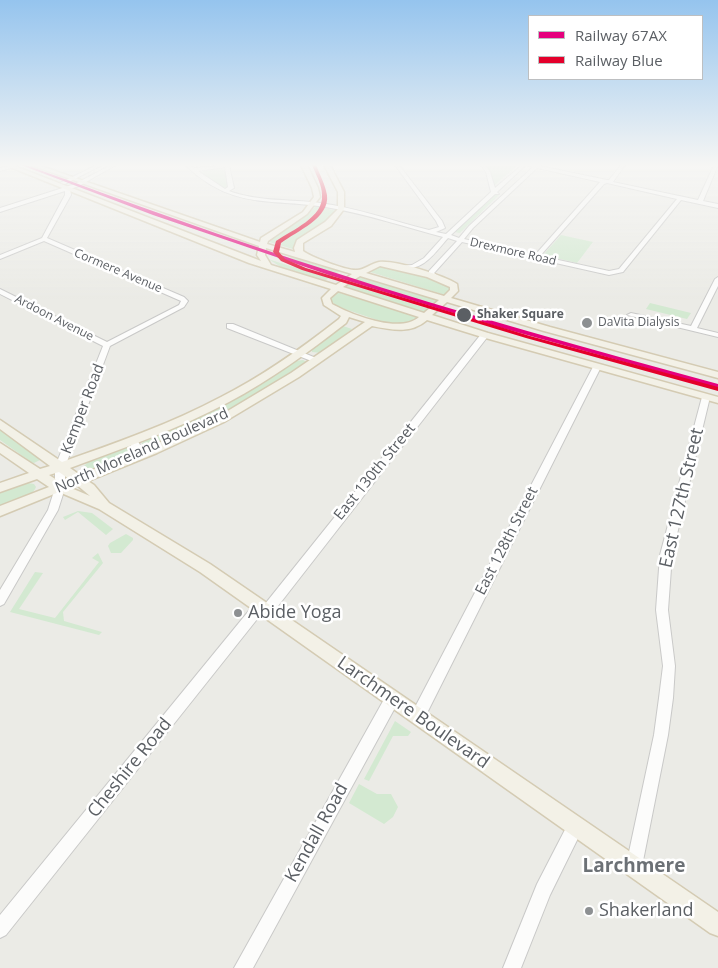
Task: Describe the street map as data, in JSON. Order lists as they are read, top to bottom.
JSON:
{
  "streets": {
    "main road": ["North Moreland Boulevard", "Larchmere Boulevard"],
    "street": [
      "Drexmore Road",
      "Cormere Avenue",
      "Ardoon Avenue",
      "Kemper Road",
      "East 130th Street",
      "East 127th Street",
      "East 128th Street",
      "Cheshire Road",
      "Kendall Road"
    ]
  },
  "crossings": [
    ["Cormere Avenue", "Kemper Road"],
    ["Ardoon Avenue", "Kemper Road"],
    ["Kemper Road", "North Moreland Boulevard"],
    ["Kemper Road", "Larchmere Boulevard"],
    ["North Moreland Boulevard", "Larchmere Boulevard"],
    ["East 130th Street", "Larchmere Boulevard"],
    ["East 130th Street", "Cheshire Road"],
    ["East 127th Street", "Larchmere Boulevard"],
    ["East 128th Street", "Larchmere Boulevard"],
    ["Larchmere Boulevard", "Cheshire Road"],
    ["Larchmere Boulevard", "Kendall Road"]
  ],
  "districts": ["Larchmere"],
  "places": [
    "Shaker Square",
    "DaVita Dialysis",
    "Abide Yoga",
    "Shakerland"
  ],
  "lines": ["rail line 67AX", "rail line Blue"],
  "legend": ["Railway 67AX", "Railway Blue"]
}
